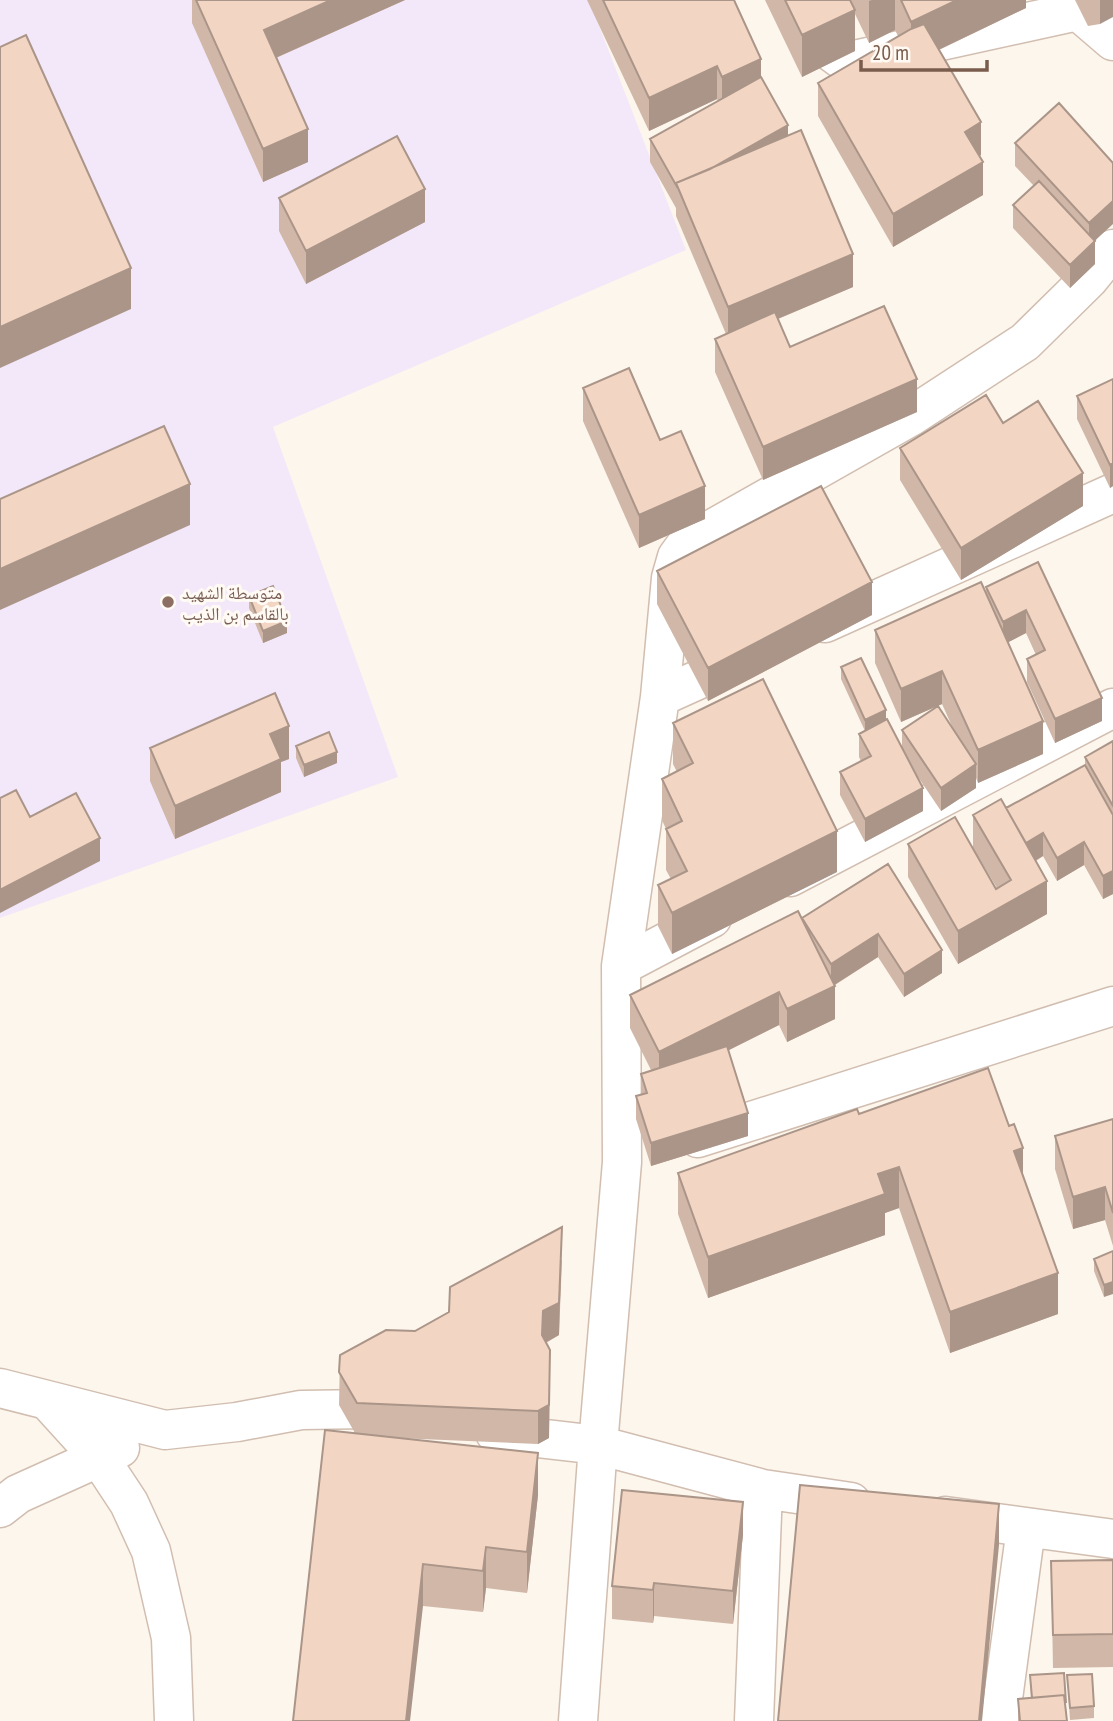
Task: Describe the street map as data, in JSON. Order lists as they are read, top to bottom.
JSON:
{
  "places": ["متوسطة الشهيد بالقاسم بن الذيب"],
  "scale_bar": "20 m"
}
